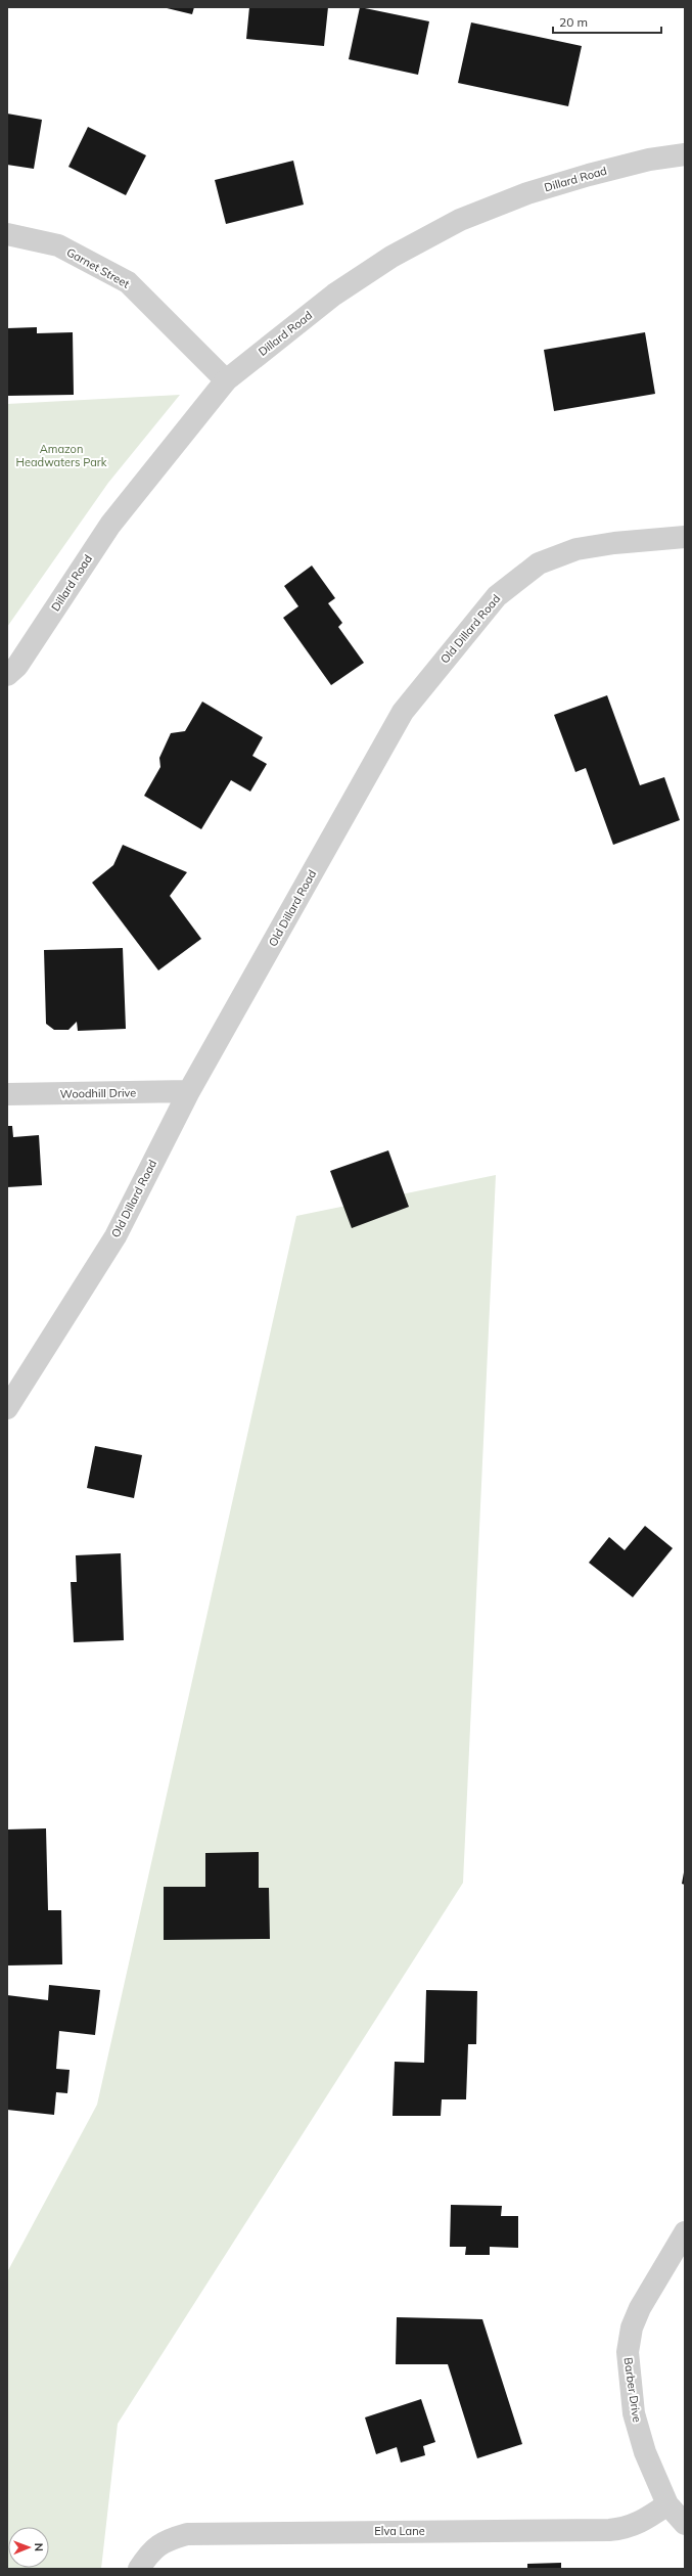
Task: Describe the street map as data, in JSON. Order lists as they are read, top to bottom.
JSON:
{
  "streets": {
    "street": [
      "Dillard Road",
      "Garnet Street",
      "Old Dillard Road",
      "Woodhill Drive",
      "Barber Drive",
      "Elva Lane"
    ]
  },
  "crossings": [
    ["Dillard Road", "Garnet Street"],
    ["Old Dillard Road", "Woodhill Drive"],
    ["Barber Drive", "Elva Lane"]
  ],
  "parks": ["Amazon Headwaters Park"],
  "scale_bar": "20 m",
  "north": "right"
}
